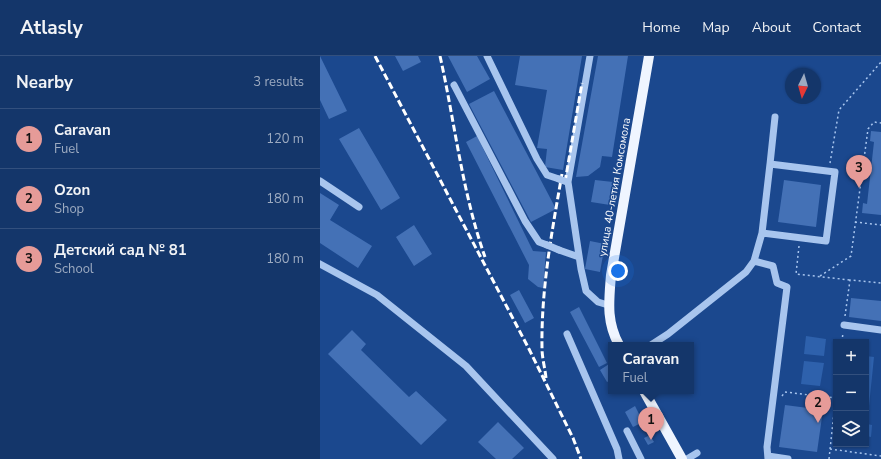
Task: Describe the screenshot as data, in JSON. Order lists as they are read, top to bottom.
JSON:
{
  "streets": {
    "main road": ["улица 40-летия Комсомола"]
  },
  "north": "bottom",
  "page": {
    "header": "Atlasly",
    "nav": [
      "Home",
      "Map",
      "About",
      "Contact"
    ],
    "heading": ["Nearby", "3 results"],
    "list": [
      {
        "mark": "1",
        "name": "Caravan",
        "note": "Fuel",
        "value": "120 m"
      },
      {
        "mark": "2",
        "name": "Ozon",
        "note": "Shop",
        "value": "180 m"
      },
      {
        "mark": "3",
        "name": "Детский сад № 81",
        "note": "School",
        "value": "180 m"
      }
    ],
    "pins": ["3", "2", "1"],
    "map_buttons": ["+", "−"],
    "popup": ["Caravan", "Fuel"]
  }
}
